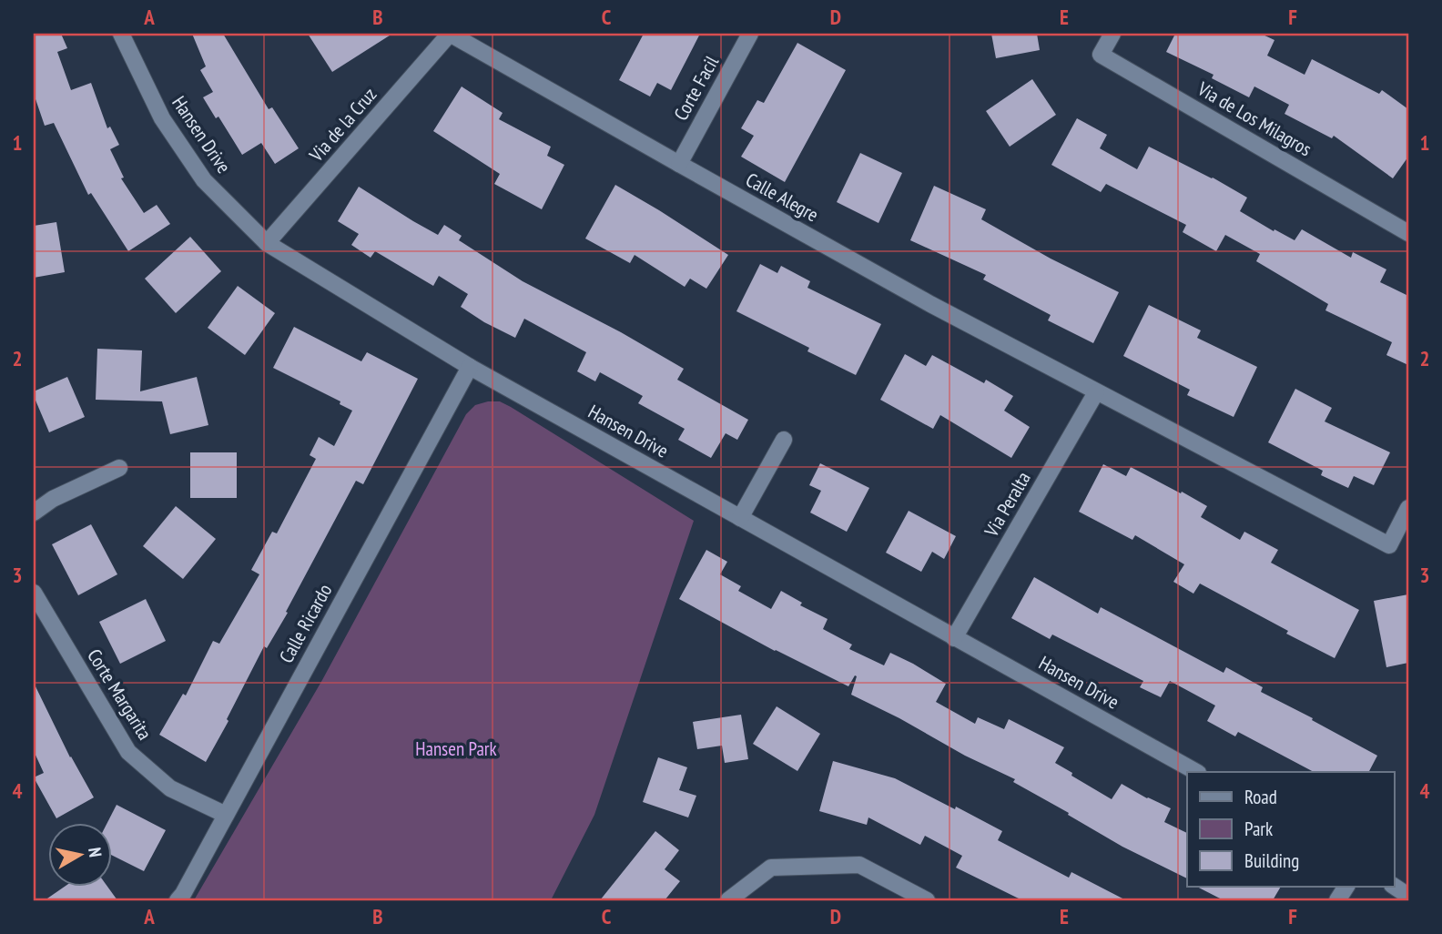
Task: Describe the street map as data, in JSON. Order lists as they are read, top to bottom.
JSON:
{
  "streets": {
    "street": [
      "Corte Facil",
      "Via de Los Milagros",
      "Via de la Cruz",
      "Hansen Drive",
      "Calle Alegre",
      "Via Peralta",
      "Calle Ricardo",
      "Corte Margarita"
    ]
  },
  "crossings": [
    ["Corte Facil", "Calle Alegre"],
    ["Via de la Cruz", "Hansen Drive"],
    ["Via de la Cruz", "Calle Alegre"],
    ["Hansen Drive", "Via Peralta"],
    ["Hansen Drive", "Calle Ricardo"],
    ["Calle Alegre", "Via Peralta"],
    ["Calle Ricardo", "Corte Margarita"]
  ],
  "parks": ["Hansen Park"],
  "legend": ["Road", "Park", "Building"],
  "north": "right",
  "grid": {
    "columns": [
      "A",
      "B",
      "C",
      "D",
      "E",
      "F"
    ],
    "rows": [
      "1",
      "2",
      "3",
      "4"
    ]
  }
}
